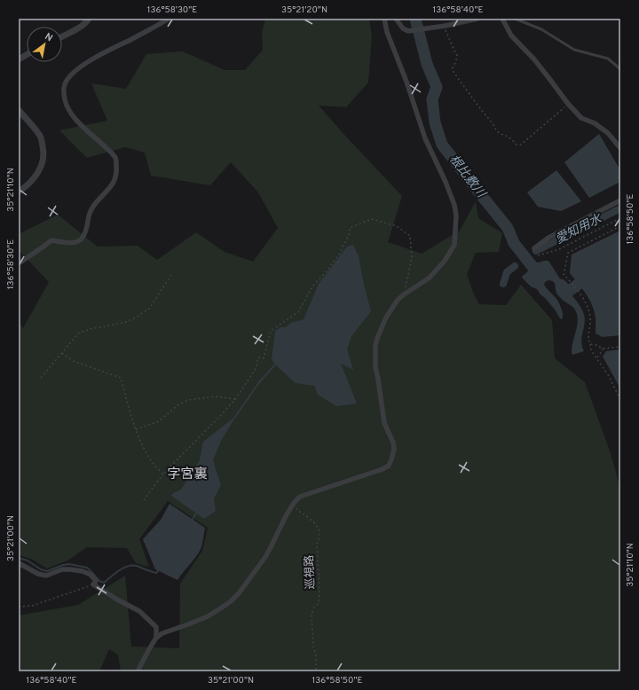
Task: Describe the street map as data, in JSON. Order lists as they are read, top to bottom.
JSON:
{
  "streets": {
    "path": ["巡視路"]
  },
  "districts": ["字宮裏"],
  "water": ["根比敷川", "愛知用水"],
  "north": "top right",
  "coordinates": [
    "136°58'30\"E",
    "35°21'20\"N",
    "136°58'40\"E",
    "35°21'10\"N",
    "136°58'50\"E",
    "35°21'00\"N"
  ]
}
